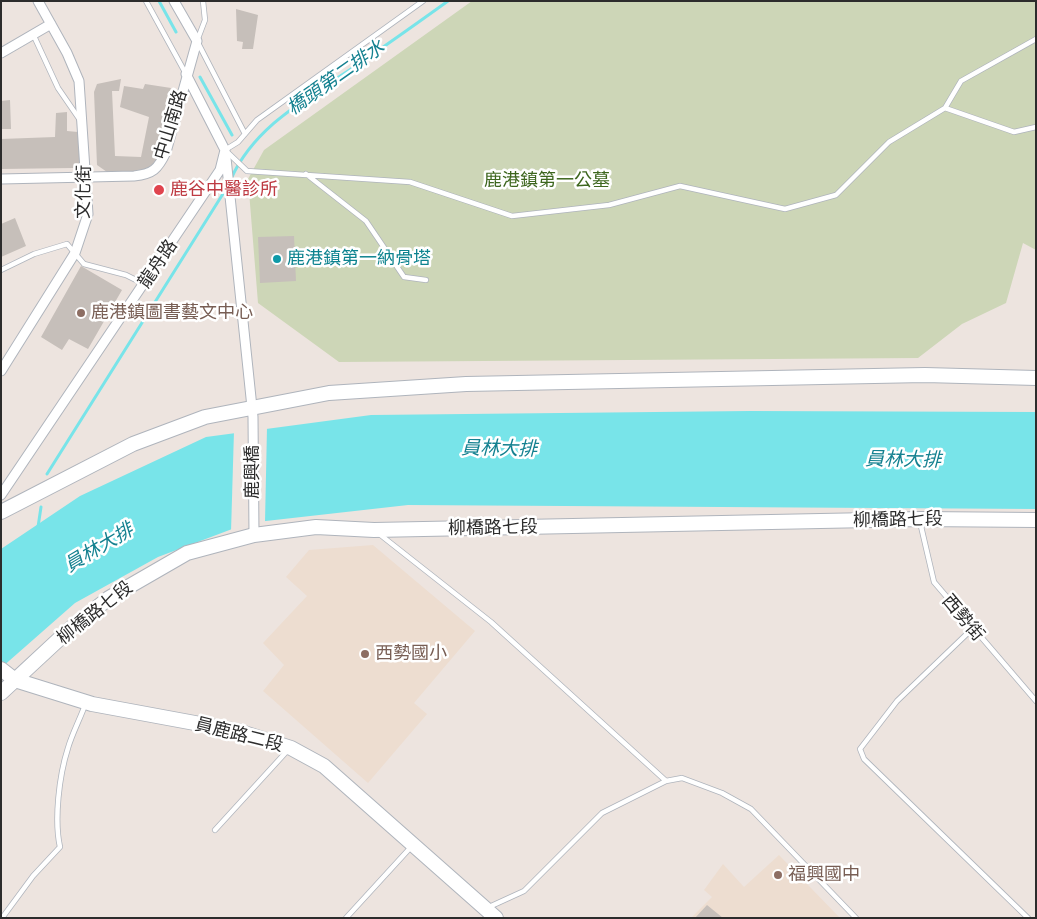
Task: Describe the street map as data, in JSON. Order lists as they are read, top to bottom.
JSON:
{
  "streets": {
    "main road": ["柳橋路七段", "員鹿路二段"],
    "street": [
      "中山南路",
      "文化街",
      "龍舟路",
      "鹿興橋"
    ],
    "lane": ["西勢街"]
  },
  "crossings": [
    ["中山南路", "文化街"],
    ["龍舟路", "鹿興橋"],
    ["鹿興橋", "柳橋路七段"],
    ["柳橋路七段", "西勢街"],
    ["柳橋路七段", "員鹿路二段"]
  ],
  "water": ["橋頭第二排水", "員林大排"],
  "parks": ["鹿港鎮第一公墓"],
  "places": [
    "鹿谷中醫診所",
    "鹿港鎮第一納骨塔",
    "鹿港鎮圖書藝文中心",
    "西勢國小",
    "福興國中"
  ]
}
